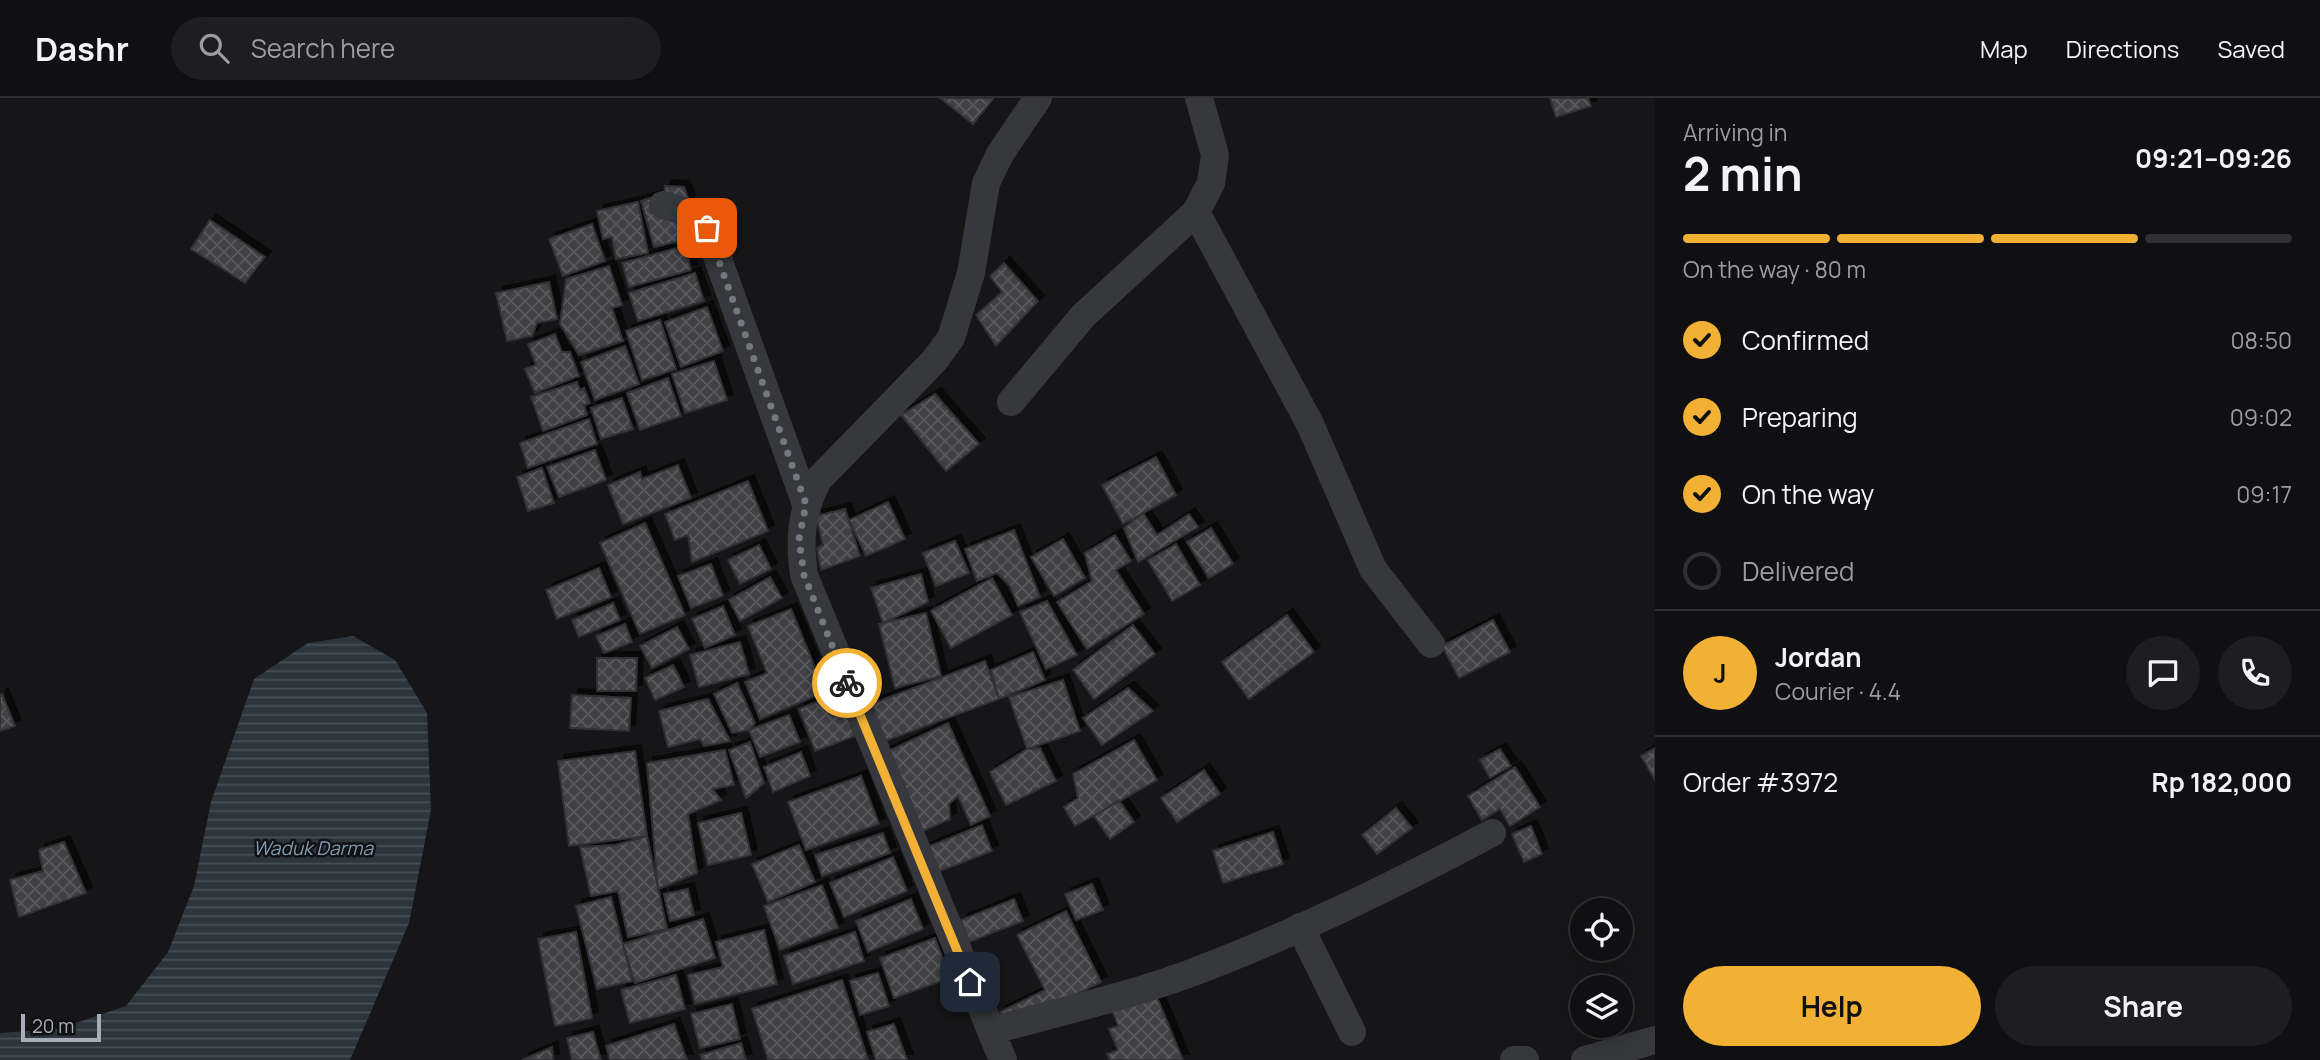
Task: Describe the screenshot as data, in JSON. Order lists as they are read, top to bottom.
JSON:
{
  "water": ["Waduk Darma"],
  "scale_bar": "20 m",
  "page": {
    "header": "Dashr",
    "search": "Search here",
    "nav": ["Map", "Directions", "Saved"],
    "heading": ["2 min", "Arriving in", "09:21–09:26"],
    "panel": [
      "Jordan",
      "Courier · 4.4",
      "Order #3972",
      "Rp 182,000"
    ],
    "bar": "On the way · 80 m",
    "list": [
      ["Confirmed", "08:50"],
      ["Preparing", "09:02"],
      ["On the way", "09:17"],
      "Delivered"
    ],
    "round": "J",
    "buttons": ["Help", "Share"],
    "scale": "20 m"
  }
}
